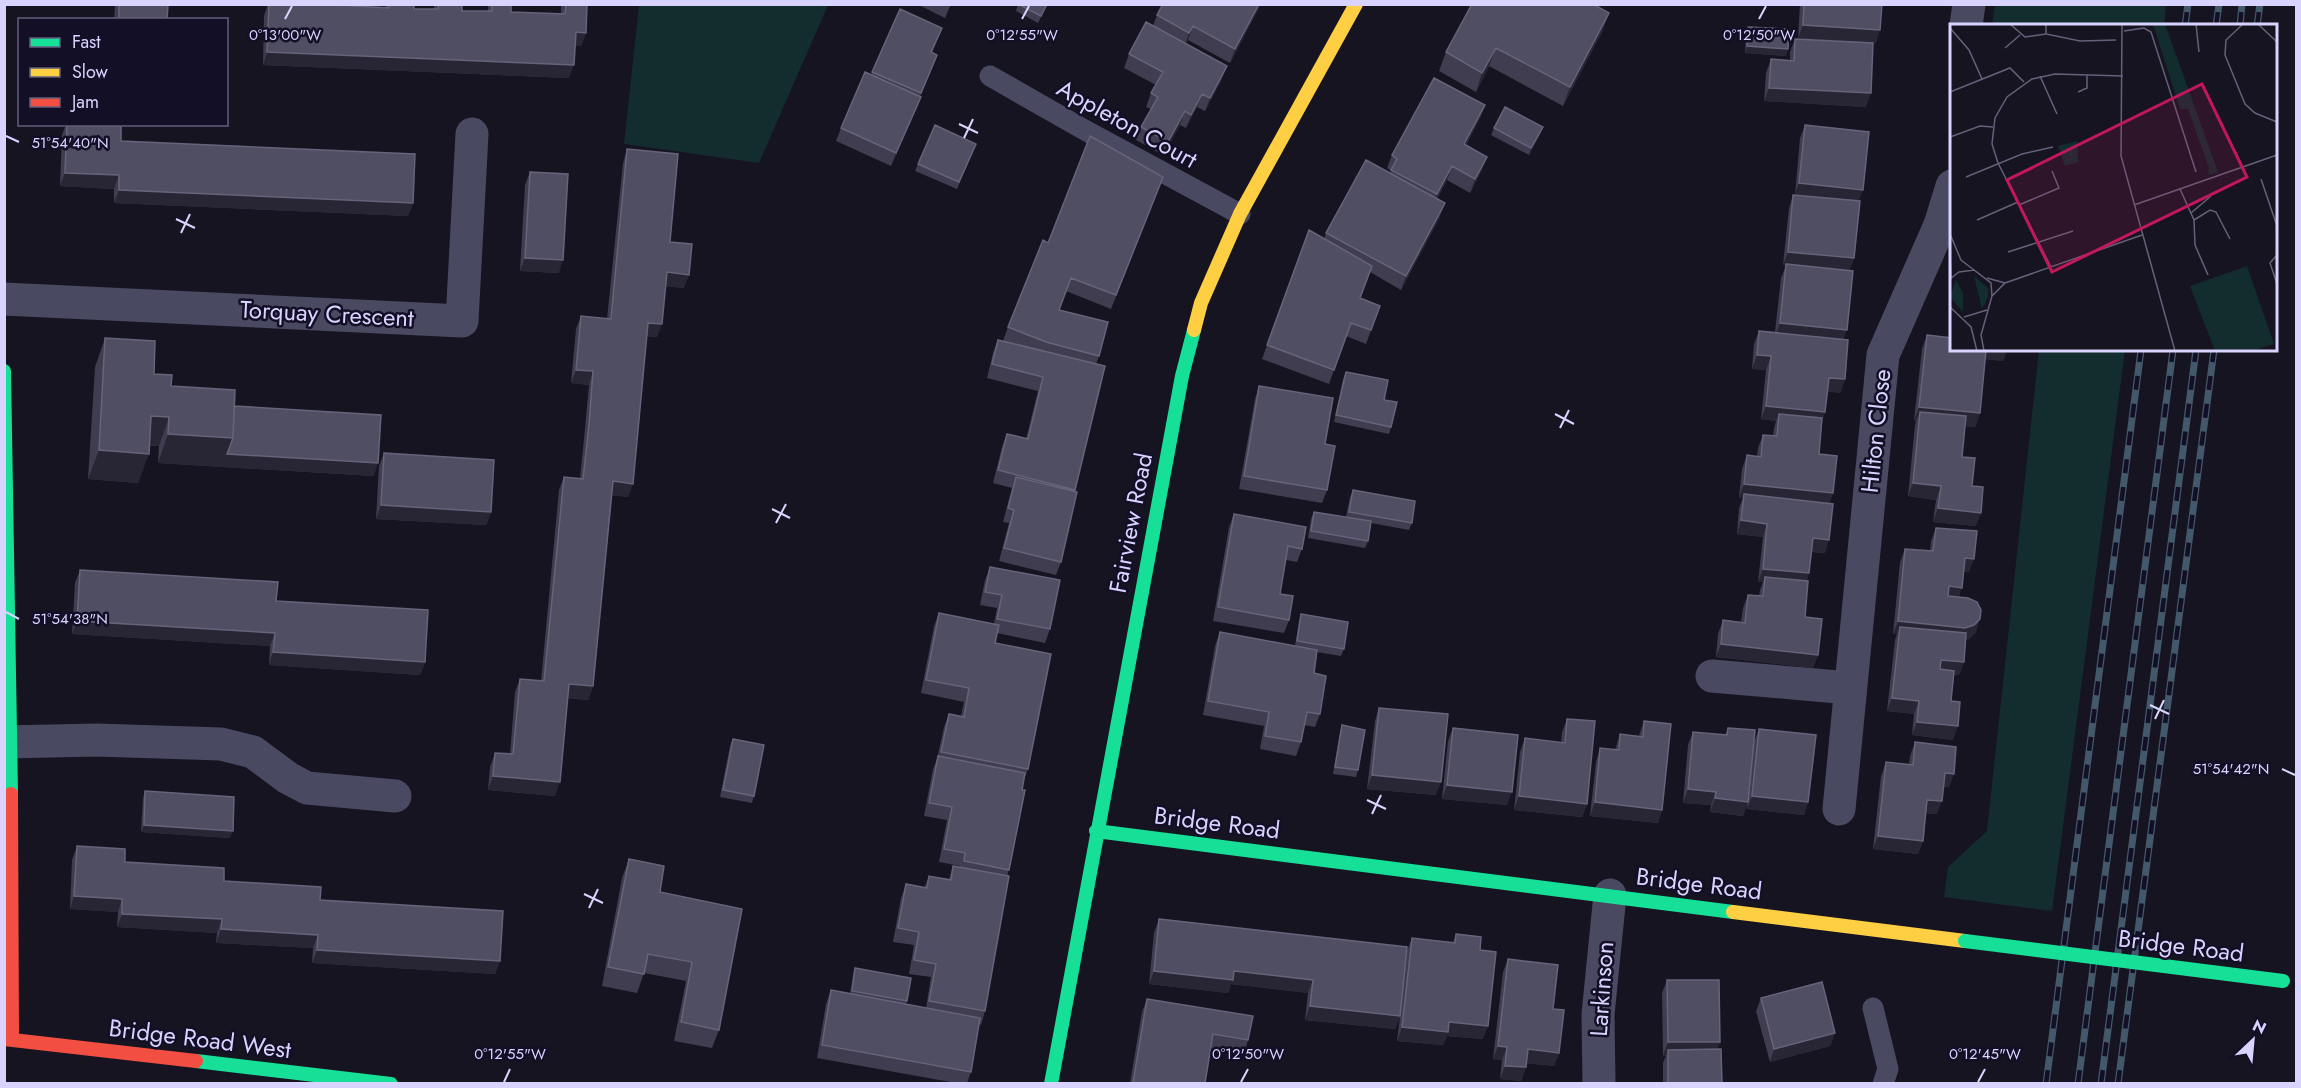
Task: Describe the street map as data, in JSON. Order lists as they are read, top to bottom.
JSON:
{
  "streets": {
    "street": [
      "Torquay Crescent",
      "Hilton Close",
      "Fairview Road",
      "Bridge Road",
      "Larkinson",
      "Bridge Road West"
    ],
    "lane": ["Appleton Court"]
  },
  "crossings": [
    ["Appleton Court", "Fairview Road"],
    ["Fairview Road", "Bridge Road"],
    ["Bridge Road", "Larkinson"]
  ],
  "legend": ["Fast", "Slow", "Jam"],
  "north": "top right",
  "coordinates": [
    "0°13'00\"W",
    "0°12'55\"W",
    "0°12'50\"W",
    "51°54'40\"N",
    "51°54'38\"N",
    "51°54'42\"N",
    "0°12'45\"W"
  ]
}
